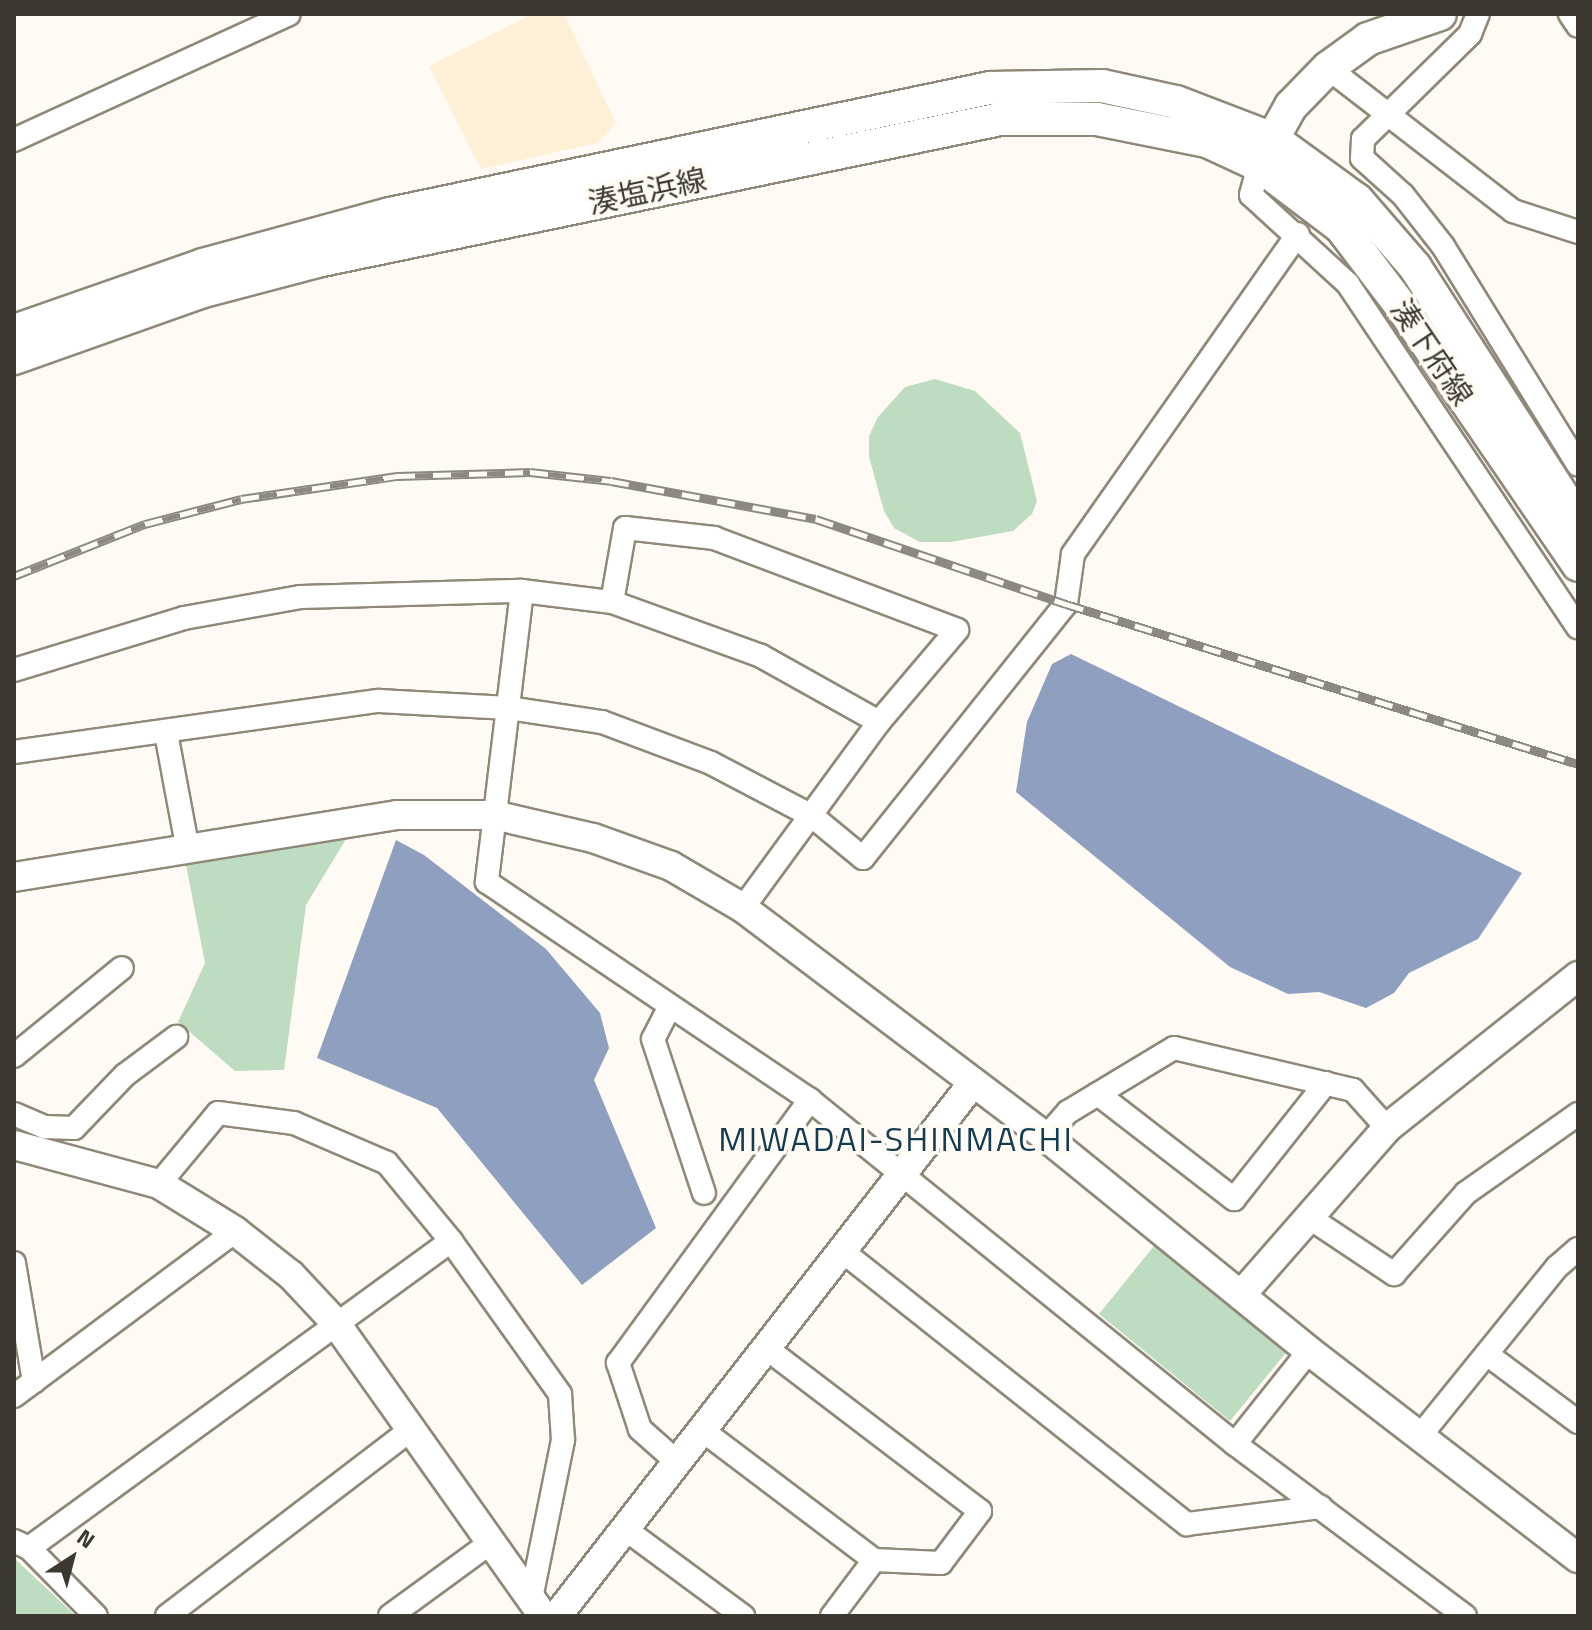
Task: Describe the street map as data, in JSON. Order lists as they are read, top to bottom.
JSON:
{
  "streets": {
    "main road": ["湊塩浜線", "湊下府線"]
  },
  "crossings": [
    ["湊塩浜線", "湊下府線"]
  ],
  "districts": ["MIWADAI-SHINMACHI"],
  "north": "top right"
}
